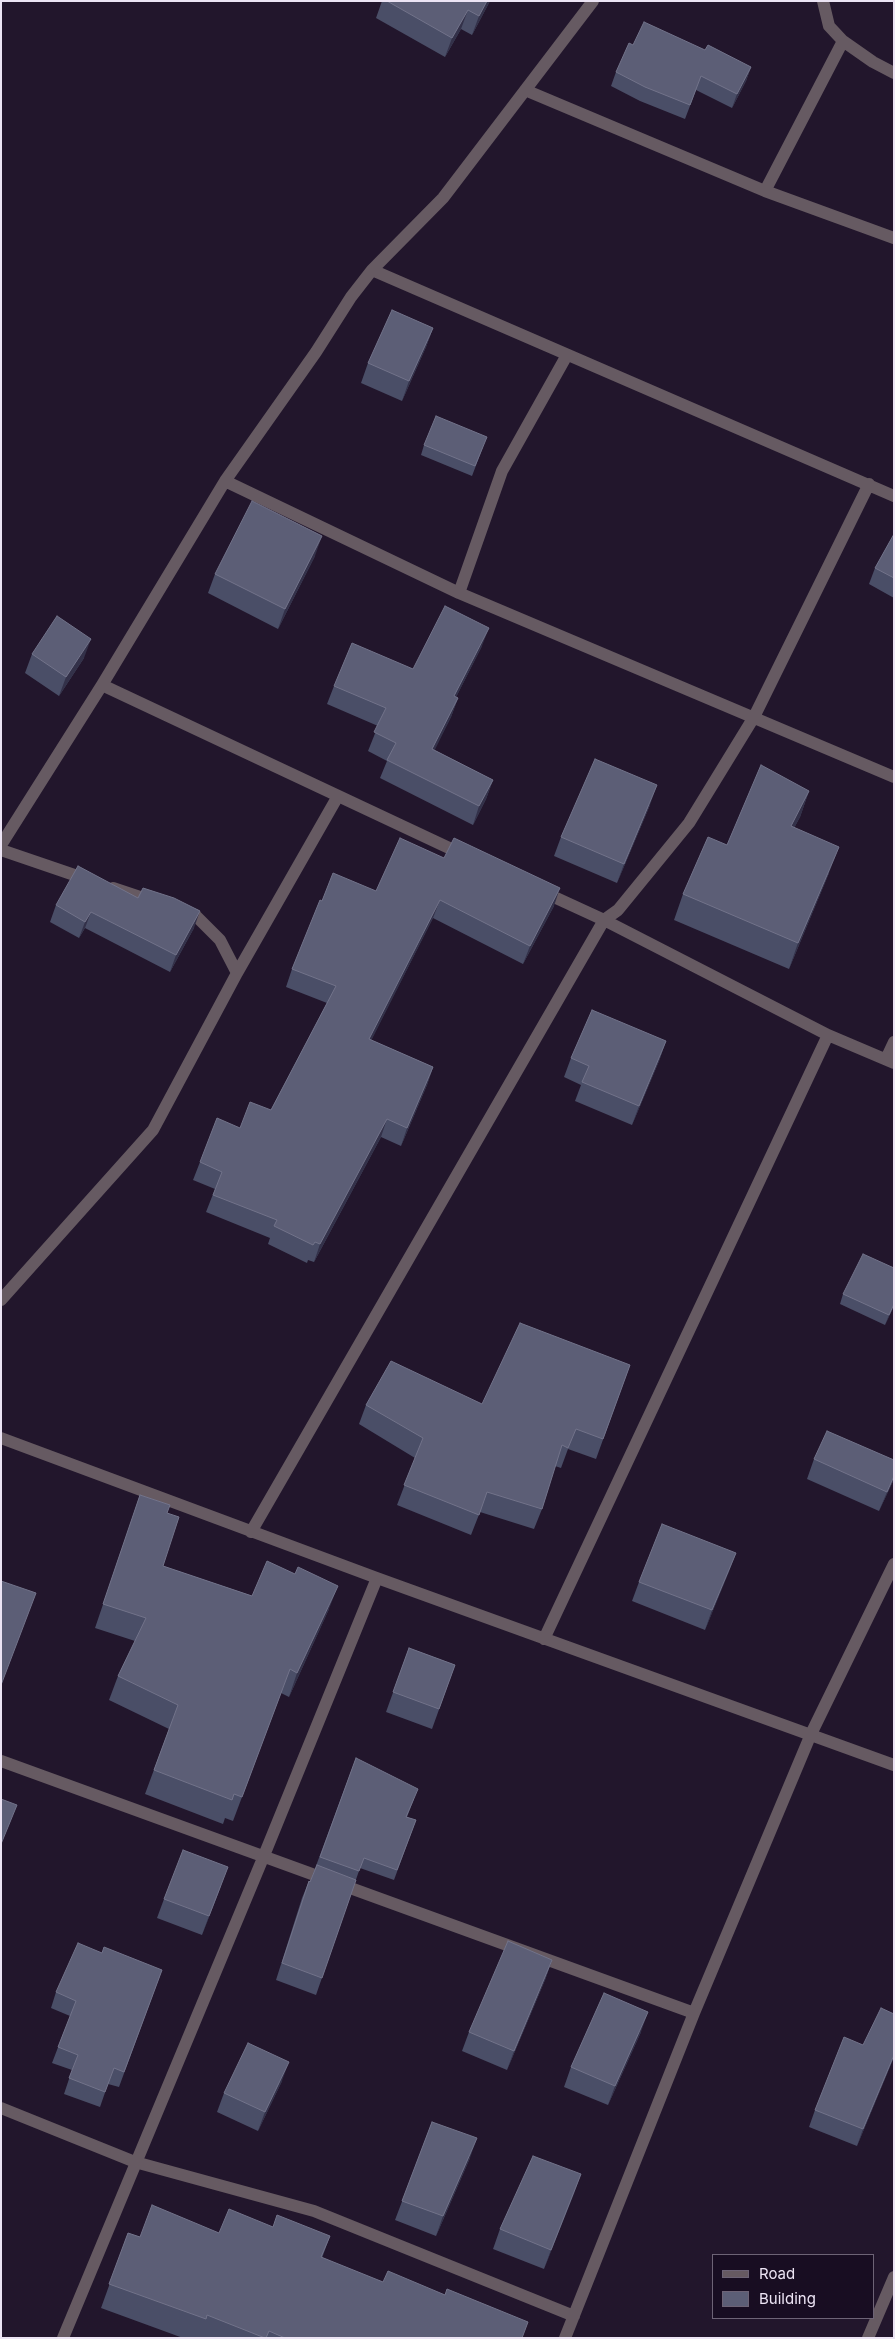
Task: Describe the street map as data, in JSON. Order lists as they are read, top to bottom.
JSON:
{
  "legend": ["Road", "Building"]
}
